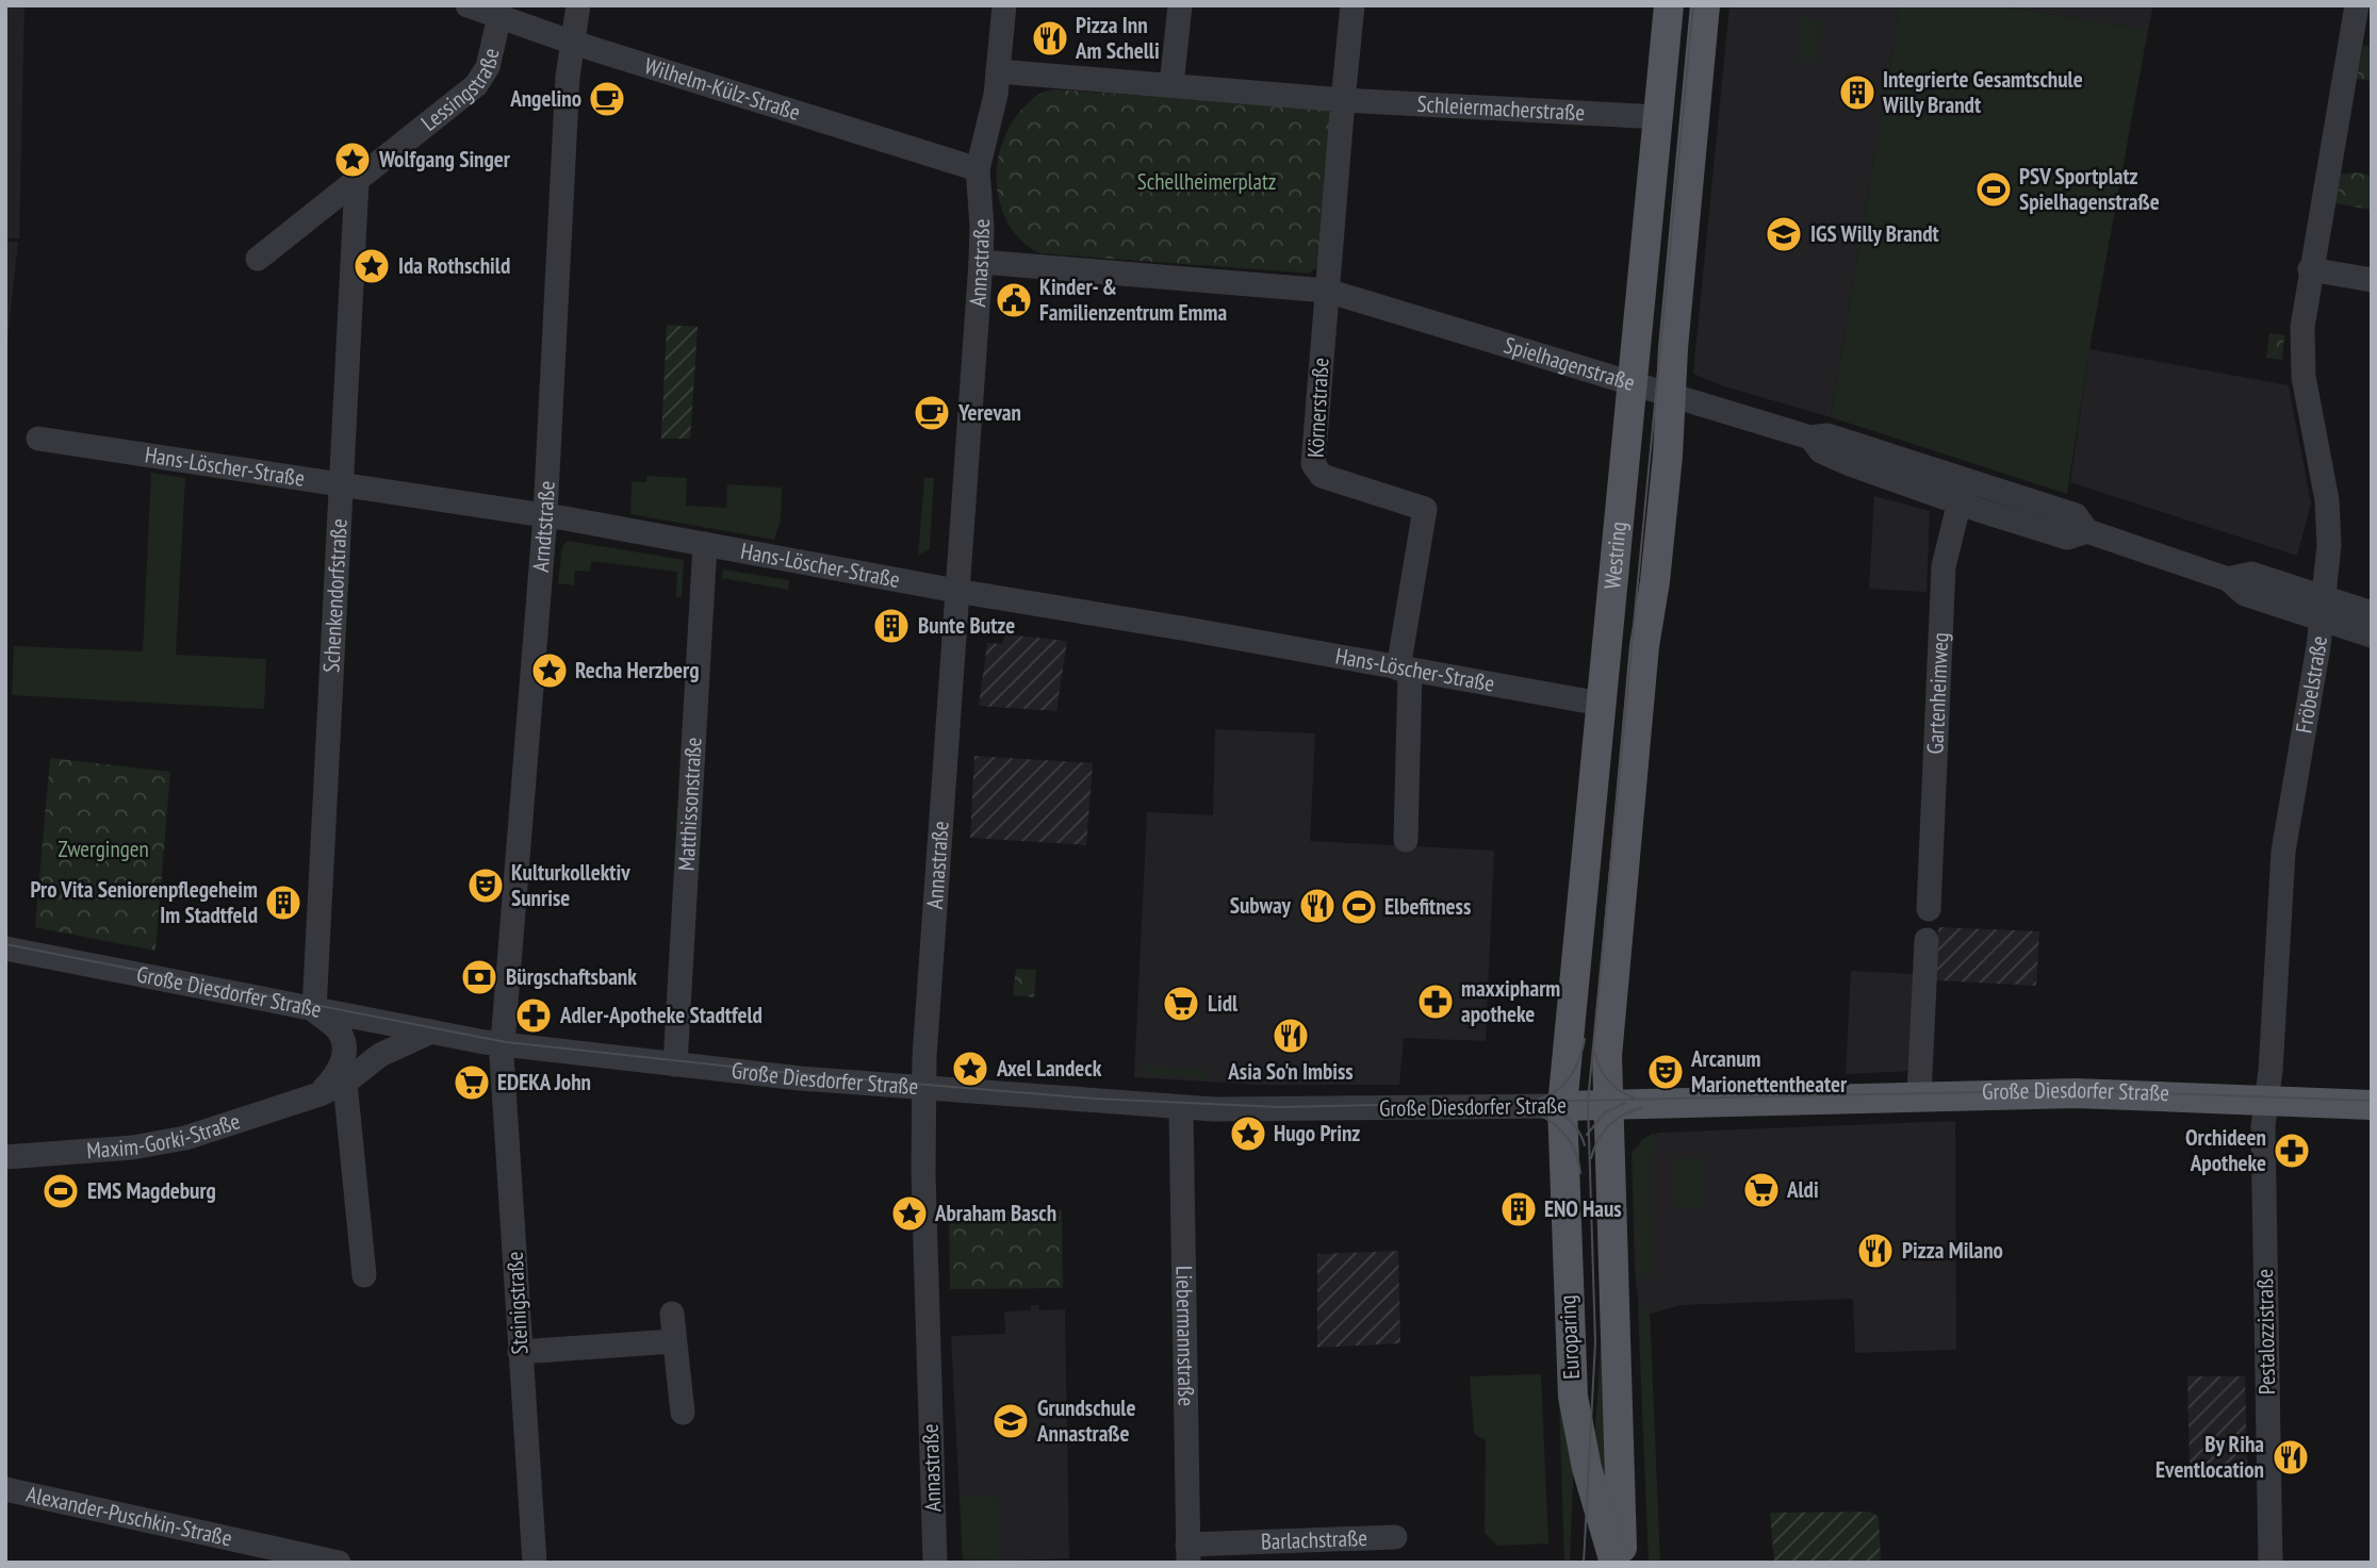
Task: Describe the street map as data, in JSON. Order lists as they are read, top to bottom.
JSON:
{
  "streets": {
    "main road": ["Westring", "Große Diesdorfer Straße", "Europaring"],
    "street": [
      "Lessingstraße",
      "Wilhelm-Külz-Straße",
      "Schleiermacherstraße",
      "Annastraße",
      "Spielhagenstraße",
      "Körnerstraße",
      "Hans-Löscher-Straße",
      "Arndtstraße",
      "Schenkendorfstraße",
      "Fröbelstraße",
      "Gartenheimweg",
      "Matthissonstraße",
      "Maxim-Gorki-Straße",
      "Steinigstraße",
      "Pestalozzistraße",
      "Liebermannstraße",
      "Alexander-Puschkin-Straße",
      "Barlachstraße"
    ]
  },
  "crossings": [
    ["Lessingstraße", "Wilhelm-Külz-Straße"],
    ["Lessingstraße", "Schenkendorfstraße"],
    ["Wilhelm-Külz-Straße", "Annastraße"],
    ["Wilhelm-Külz-Straße", "Arndtstraße"],
    ["Schleiermacherstraße", "Westring"],
    ["Annastraße", "Hans-Löscher-Straße"],
    ["Annastraße", "Große Diesdorfer Straße"],
    ["Spielhagenstraße", "Körnerstraße"],
    ["Spielhagenstraße", "Westring"],
    ["Spielhagenstraße", "Fröbelstraße"],
    ["Spielhagenstraße", "Gartenheimweg"],
    ["Körnerstraße", "Hans-Löscher-Straße"],
    ["Hans-Löscher-Straße", "Arndtstraße"],
    ["Hans-Löscher-Straße", "Westring"],
    ["Hans-Löscher-Straße", "Schenkendorfstraße"],
    ["Hans-Löscher-Straße", "Matthissonstraße"],
    ["Arndtstraße", "Große Diesdorfer Straße"],
    ["Arndtstraße", "Steinigstraße"],
    ["Westring", "Große Diesdorfer Straße"],
    ["Westring", "Europaring"],
    ["Schenkendorfstraße", "Große Diesdorfer Straße"],
    ["Fröbelstraße", "Große Diesdorfer Straße"],
    ["Fröbelstraße", "Pestalozzistraße"],
    ["Matthissonstraße", "Große Diesdorfer Straße"],
    ["Große Diesdorfer Straße", "Maxim-Gorki-Straße"],
    ["Große Diesdorfer Straße", "Steinigstraße"],
    ["Große Diesdorfer Straße", "Pestalozzistraße"],
    ["Große Diesdorfer Straße", "Liebermannstraße"],
    ["Große Diesdorfer Straße", "Europaring"],
    ["Liebermannstraße", "Barlachstraße"]
  ],
  "parks": ["Schellheimerplatz", "Zwergingen"],
  "places": {
    "restaurant": [
      "Pizza Inn Am Schelli",
      "Subway",
      "Asia So'n Imbiss",
      "Pizza Milano",
      "By Riha Eventlocation"
    ],
    "building": [
      "Integrierte Gesamtschule Willy Brandt",
      "Bunte Butze",
      "Pro Vita Seniorenpflegeheim Im Stadtfeld",
      "ENO Haus"
    ],
    "cafe": ["Angelino", "Yerevan"],
    "place": [
      "Wolfgang Singer",
      "Ida Rothschild",
      "Recha Herzberg",
      "Axel Landeck",
      "Hugo Prinz",
      "Abraham Basch"
    ],
    "sports": ["PSV Sportplatz Spielhagenstraße", "Elbefitness", "EMS Magdeburg"],
    "school or university": ["IGS Willy Brandt", "Grundschule Annastraße"],
    "public building": ["Kinder- & Familienzentrum Emma"],
    "theatre": ["Kulturkollektiv Sunrise", "Arcanum Marionettentheater"],
    "bank": ["Bürgschaftsbank"],
    "pharmacy": ["maxxipharm apotheke", "Adler-Apotheke Stadtfeld", "Orchideen Apotheke"],
    "supermarket": ["Lidl", "EDEKA John", "Aldi"]
  }
}
